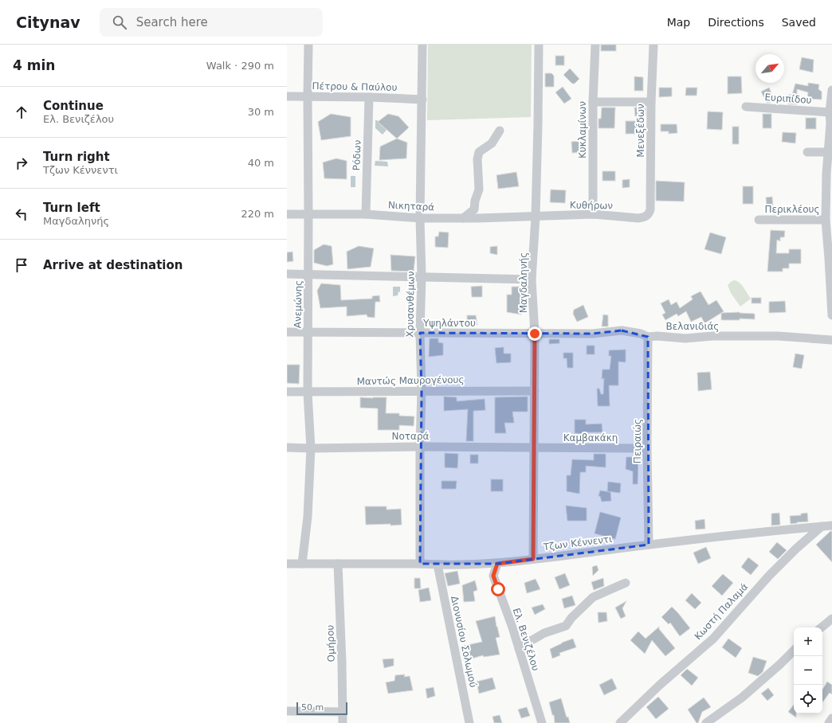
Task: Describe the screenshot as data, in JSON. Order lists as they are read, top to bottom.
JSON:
{
  "streets": {
    "street": [
      "Πέτρου & Παύλου",
      "Ευριπίδου",
      "Κυκλαμίνων",
      "Μενεξέδων",
      "Ρόδων",
      "Κυθήρων",
      "Νικηταρά",
      "Περικλέους",
      "Μαγδαληνής",
      "Ανεμώνης",
      "Χρυσανθέμων",
      "Υψηλάντου",
      "Βελανιδιάς",
      "Μαντώς Μαυρογένους",
      "Νοταρά",
      "Καμβακάκη",
      "Πειραιώς",
      "Τζων Κέννεντι",
      "Κωστή Παλαμά",
      "Ελ. Βενιζέλου",
      "Διονυσίου Σολωμού",
      "Ομήρου"
    ]
  },
  "crossings": [
    ["Πέτρου & Παύλου", "Ρόδων"],
    ["Πέτρου & Παύλου", "Ανεμώνης"],
    ["Πέτρου & Παύλου", "Χρυσανθέμων"],
    ["Κυκλαμίνων", "Κυθήρων"],
    ["Μενεξέδων", "Κυθήρων"],
    ["Ρόδων", "Νικηταρά"],
    ["Κυθήρων", "Νικηταρά"],
    ["Κυθήρων", "Μαγδαληνής"],
    ["Νικηταρά", "Μαγδαληνής"],
    ["Νικηταρά", "Ανεμώνης"],
    ["Νικηταρά", "Χρυσανθέμων"],
    ["Μαγδαληνής", "Υψηλάντου"],
    ["Μαγδαληνής", "Βελανιδιάς"],
    ["Μαγδαληνής", "Μαντώς Μαυρογένους"],
    ["Μαγδαληνής", "Νοταρά"],
    ["Μαγδαληνής", "Καμβακάκη"],
    ["Μαγδαληνής", "Τζων Κέννεντι"],
    ["Ανεμώνης", "Υψηλάντου"],
    ["Ανεμώνης", "Μαντώς Μαυρογένους"],
    ["Ανεμώνης", "Νοταρά"],
    ["Ανεμώνης", "Τζων Κέννεντι"],
    ["Χρυσανθέμων", "Υψηλάντου"],
    ["Χρυσανθέμων", "Μαντώς Μαυρογένους"],
    ["Χρυσανθέμων", "Νοταρά"],
    ["Χρυσανθέμων", "Τζων Κέννεντι"],
    ["Υψηλάντου", "Βελανιδιάς"],
    ["Βελανιδιάς", "Πειραιώς"],
    ["Νοταρά", "Καμβακάκη"],
    ["Καμβακάκη", "Πειραιώς"],
    ["Πειραιώς", "Τζων Κέννεντι"],
    ["Τζων Κέννεντι", "Κωστή Παλαμά"],
    ["Τζων Κέννεντι", "Ελ. Βενιζέλου"],
    ["Τζων Κέννεντι", "Διονυσίου Σολωμού"],
    ["Τζων Κέννεντι", "Ομήρου"]
  ],
  "scale_bar": "50 m",
  "north": "top right",
  "page": {
    "header": "Citynav",
    "search": "Search here",
    "nav": ["Map", "Directions", "Saved"],
    "heading": ["4 min", "Walk · 290 m"],
    "list": [
      ["Continue", "Ελ. Βενιζέλου", "30 m"],
      ["Turn right", "Τζων Κέννεντι", "40 m"],
      ["Turn left", "Μαγδαληνής", "220 m"],
      "Arrive at destination"
    ],
    "map_buttons": ["+", "−"],
    "scale": "50 m"
  }
}
